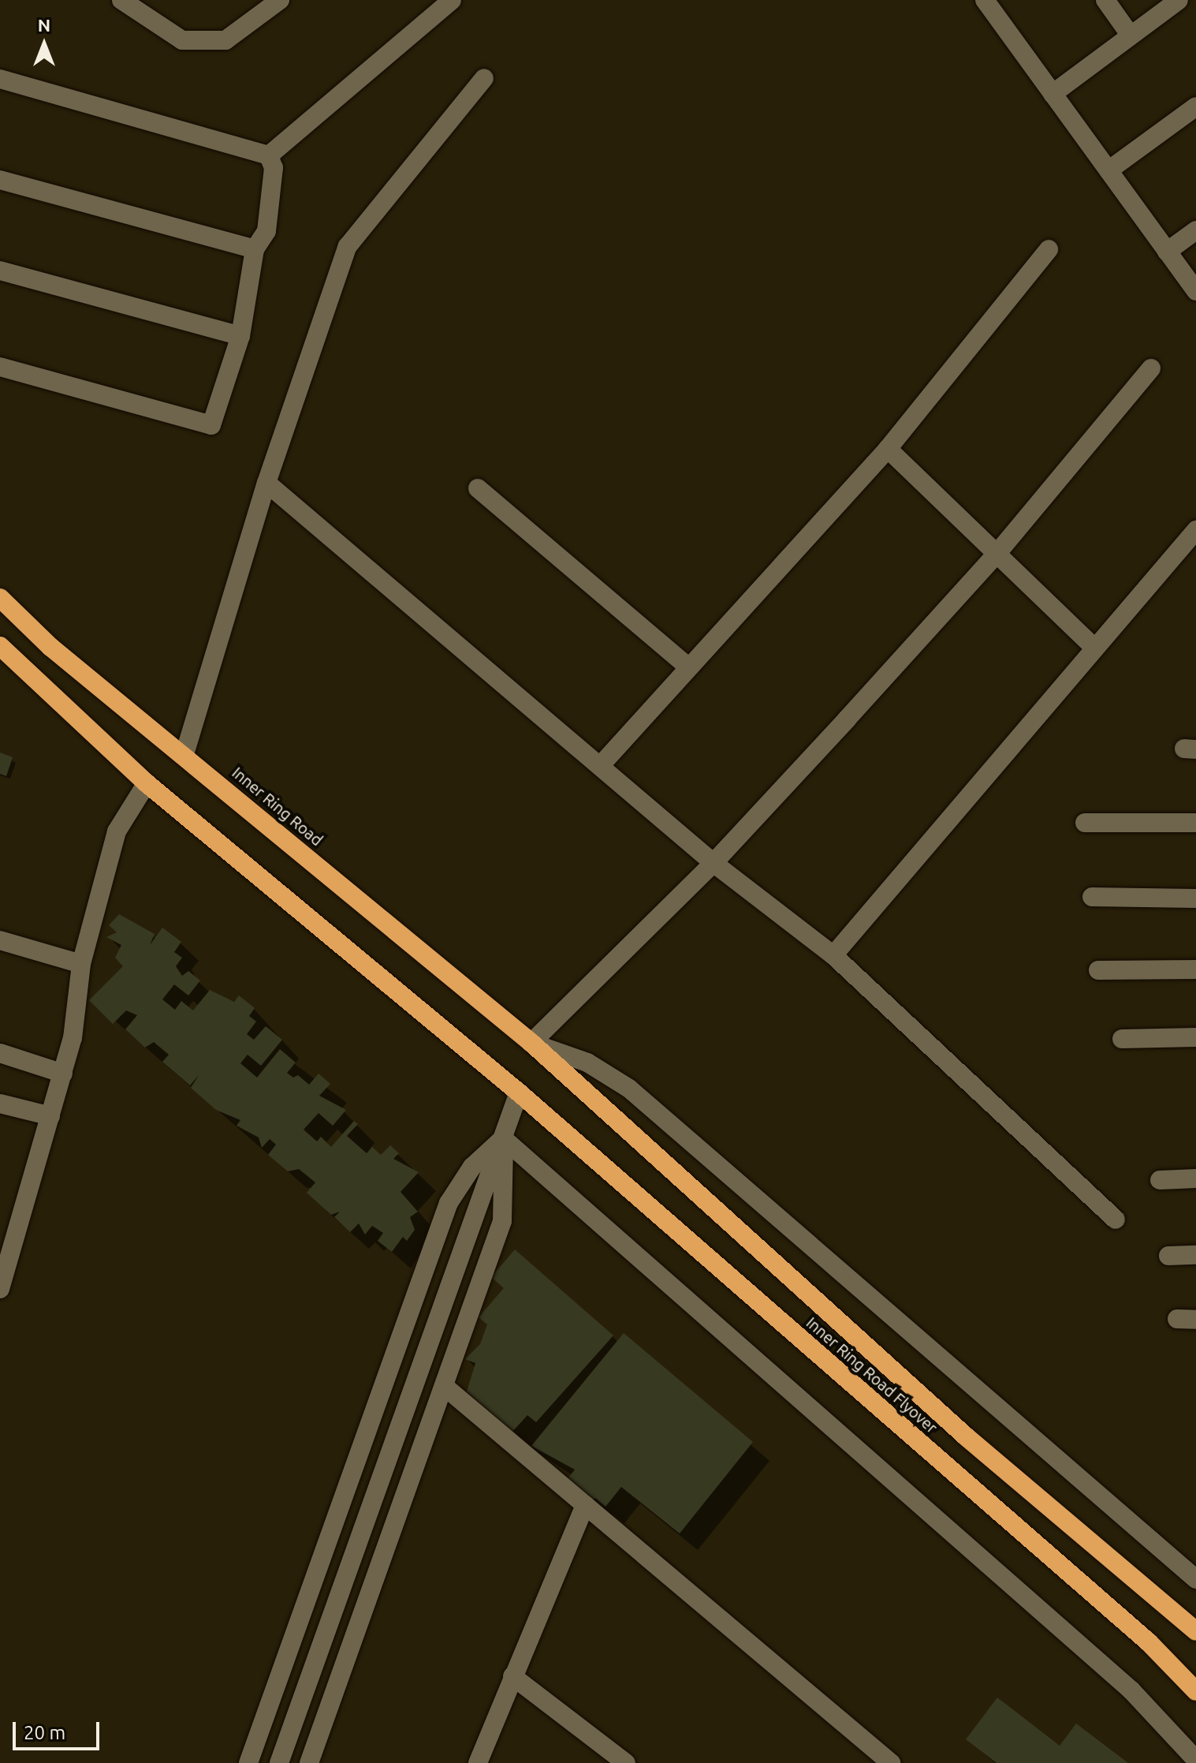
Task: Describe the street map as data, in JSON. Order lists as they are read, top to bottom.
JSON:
{
  "streets": {
    "highway": ["Inner Ring Road", "Inner Ring Road Flyover"]
  },
  "crossings": [
    ["Inner Ring Road", "Inner Ring Road Flyover"]
  ],
  "scale_bar": "20 m",
  "north": "top"
}
